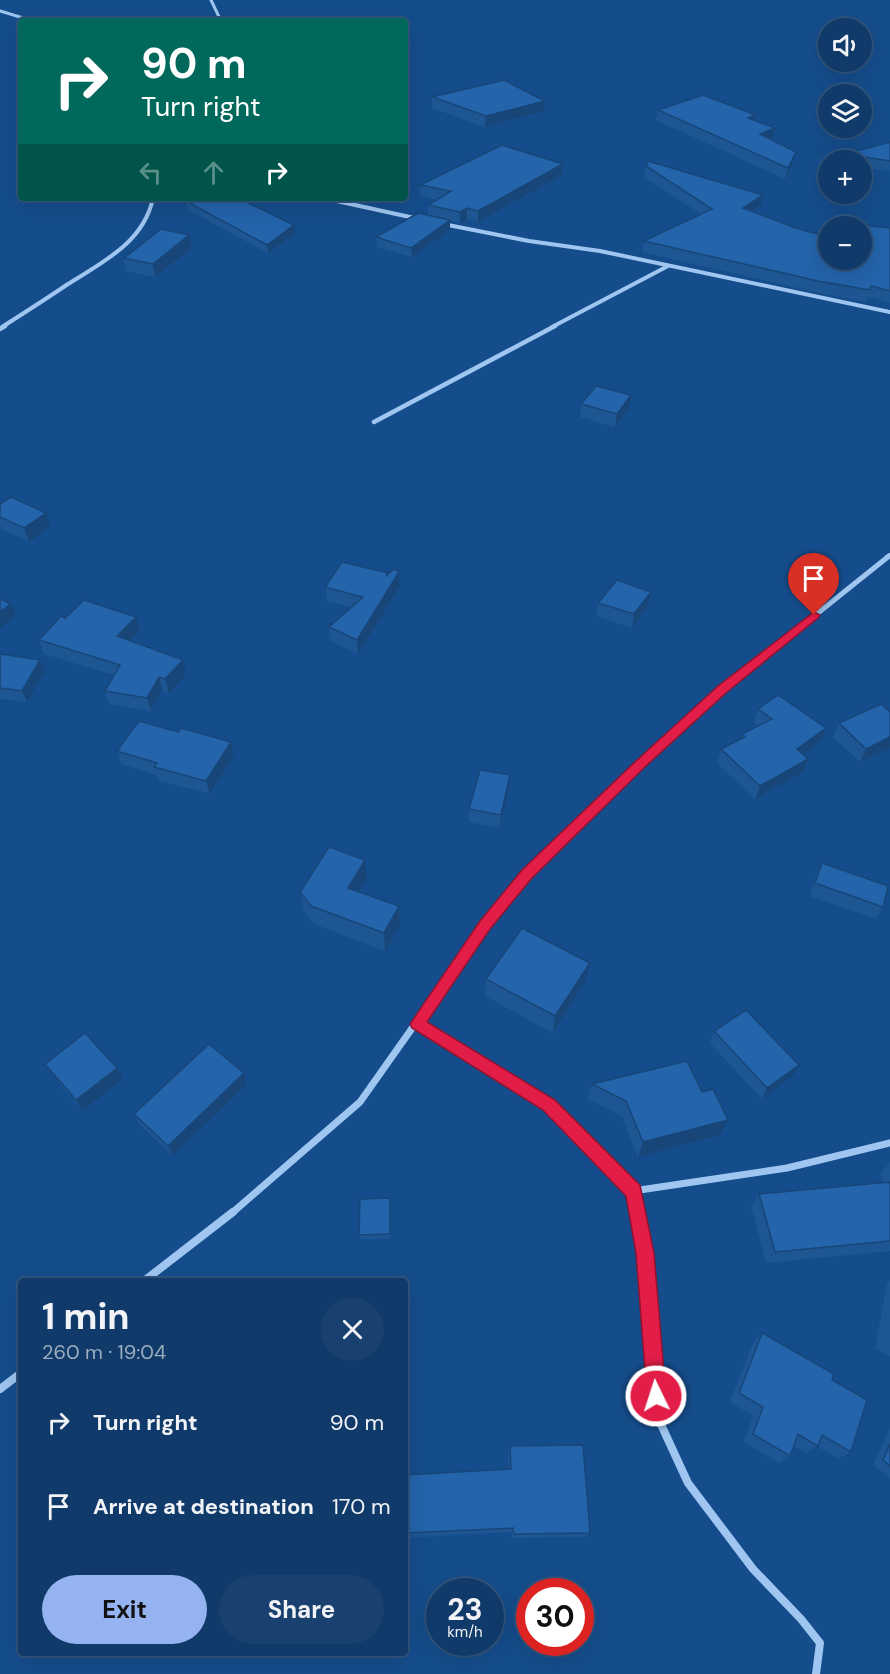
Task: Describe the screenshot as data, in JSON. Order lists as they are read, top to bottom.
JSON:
{
  "page": {
    "map_buttons": ["+", "−"],
    "turn": ["90 m", "Turn right"],
    "heading": ["1 min", "260 m · 19:04"],
    "list": [
      {
        "name": "Turn right",
        "value": "90 m"
      },
      {
        "name": "Arrive at destination",
        "value": "170 m"
      }
    ],
    "buttons": ["Exit", "Share"],
    "speed": "23 km/h",
    "limit": "30"
  }
}
